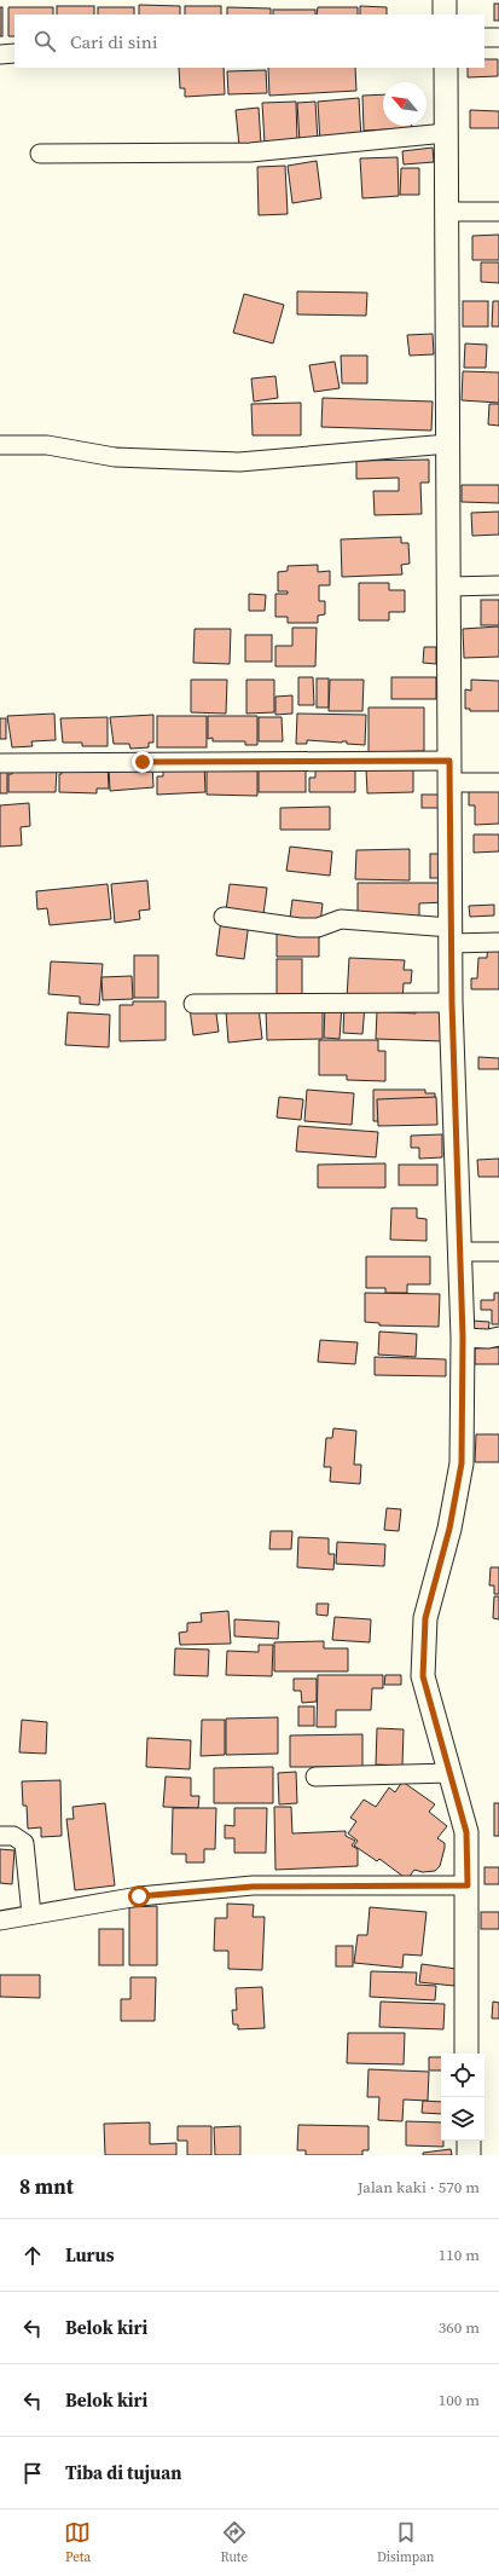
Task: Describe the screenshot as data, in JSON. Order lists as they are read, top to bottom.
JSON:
{
  "north": "top left",
  "page": {
    "search": "Cari di sini",
    "heading": ["8 mnt", "Jalan kaki · 570 m"],
    "list": [
      ["Lurus", "110 m"],
      ["Belok kiri", "360 m"],
      ["Belok kiri", "100 m"],
      "Tiba di tujuan"
    ],
    "nav": ["Peta", "Rute", "Disimpan"]
  }
}
